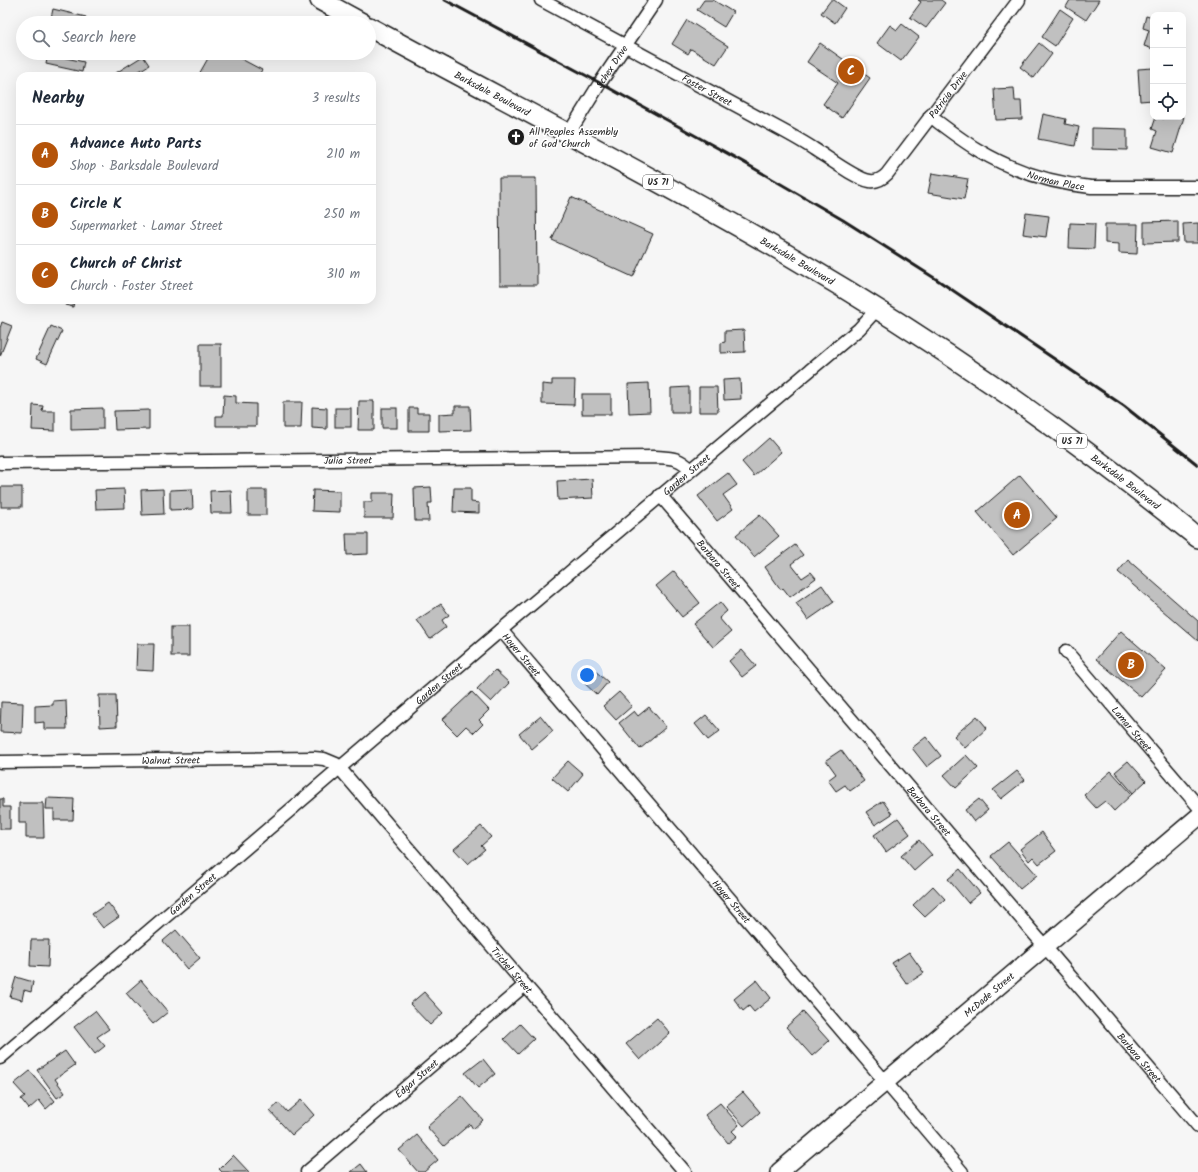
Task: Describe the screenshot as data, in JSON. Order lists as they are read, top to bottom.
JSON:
{
  "streets": {
    "main road": ["Barksdale Boulevard", "US 71"],
    "street": [
      "Schex Drive",
      "Foster Street",
      "Patricia Drive",
      "Norman Place",
      "Julia Street",
      "Garden Street",
      "Barbara Street",
      "Hoyer Street",
      "Lamar Street",
      "Walnut Street",
      "Trichel Street",
      "McDade Street",
      "Edgar Street"
    ]
  },
  "crossings": [
    ["Schex Drive", "Foster Street"],
    ["Schex Drive", "Barksdale Boulevard"],
    ["Foster Street", "Patricia Drive"],
    ["Barksdale Boulevard", "Garden Street"],
    ["Patricia Drive", "Norman Place"],
    ["Julia Street", "Garden Street"],
    ["Garden Street", "Barbara Street"],
    ["Garden Street", "Hoyer Street"],
    ["Garden Street", "Walnut Street"],
    ["Garden Street", "Trichel Street"],
    ["Barbara Street", "McDade Street"],
    ["Hoyer Street", "McDade Street"],
    ["Walnut Street", "Trichel Street"],
    ["Trichel Street", "Edgar Street"]
  ],
  "places": {
    "church": ["All Peoples Assembly of God Church"]
  },
  "page": {
    "map_buttons": ["+", "−"],
    "search": "Search here",
    "pins": ["C", "A", "B"],
    "heading": ["Nearby", "3 results"],
    "list": [
      {
        "mark": "A",
        "name": "Advance Auto Parts",
        "note": "Shop · Barksdale Boulevard",
        "value": "210 m"
      },
      {
        "mark": "B",
        "name": "Circle K",
        "note": "Supermarket · Lamar Street",
        "value": "250 m"
      },
      {
        "mark": "C",
        "name": "Church of Christ",
        "note": "Church · Foster Street",
        "value": "310 m"
      }
    ]
  }
}
